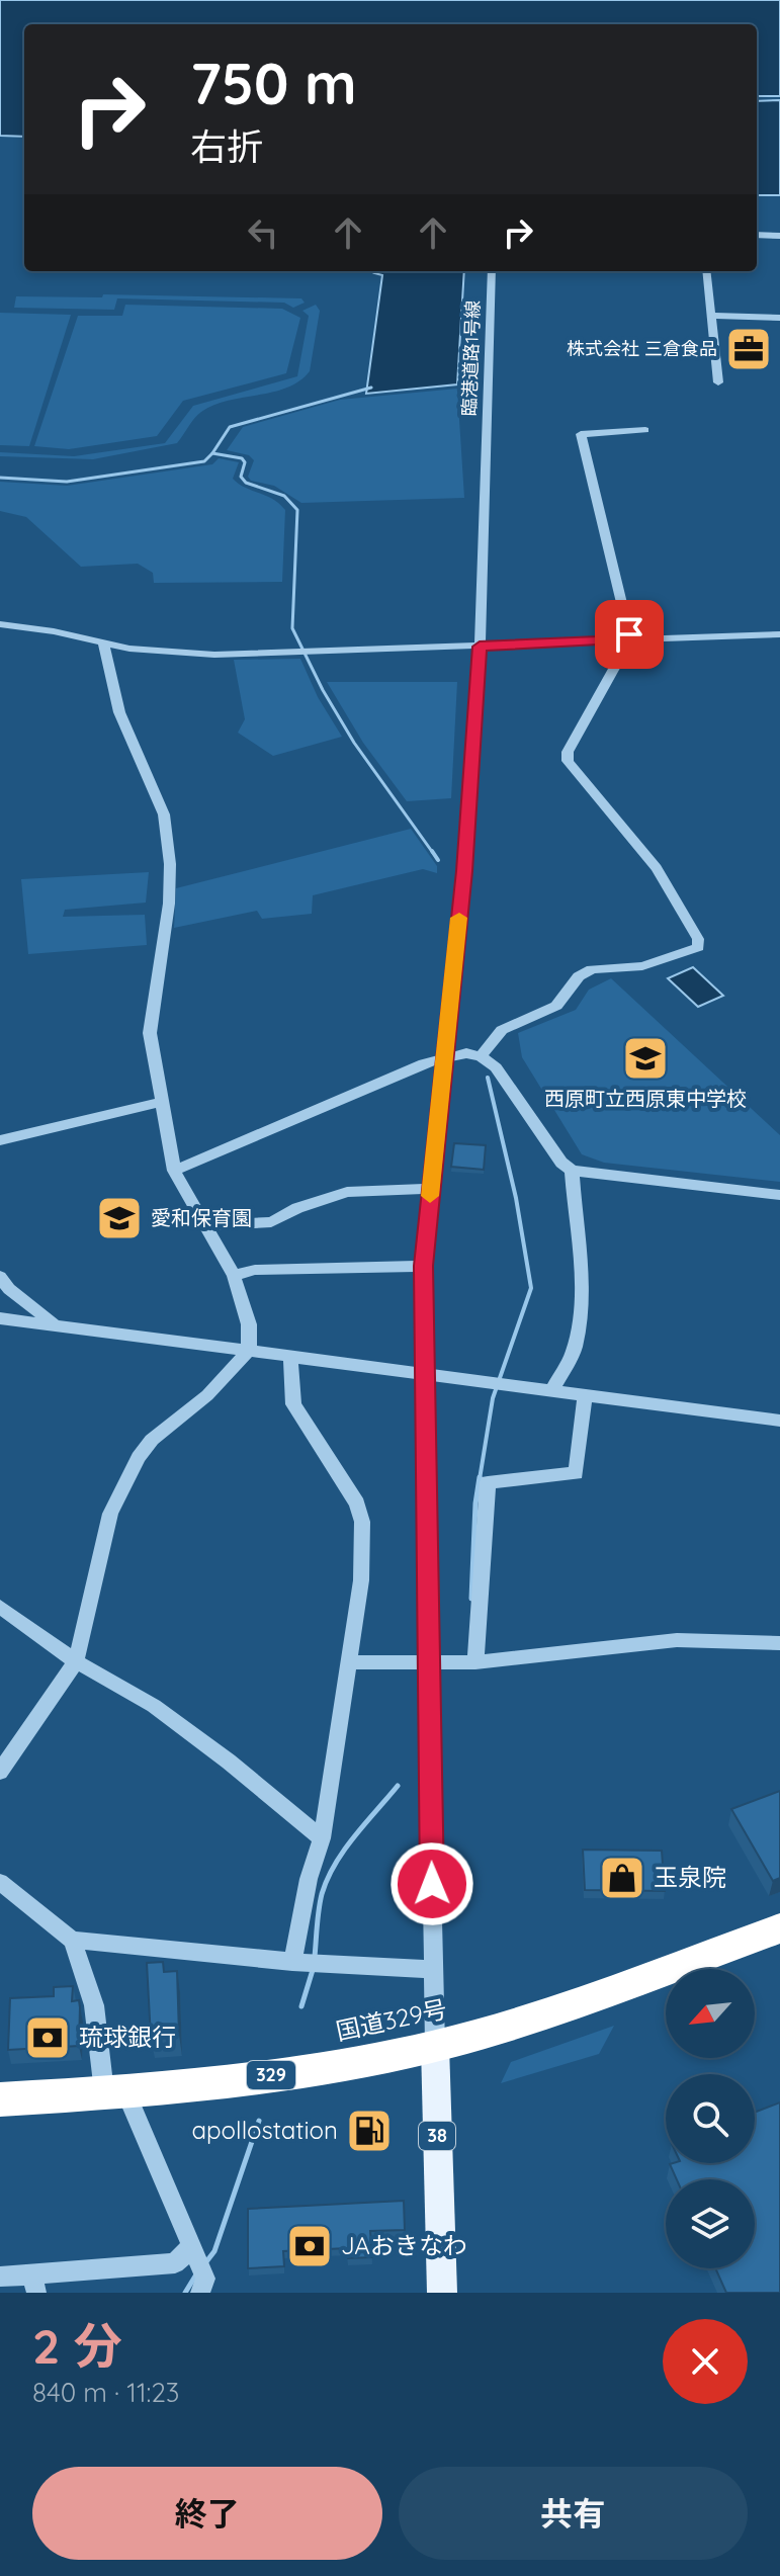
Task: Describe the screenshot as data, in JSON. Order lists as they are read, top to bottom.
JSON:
{
  "streets": {
    "highway": ["国道329号", "329"],
    "main road": ["38"],
    "street": ["臨港道路1号線"]
  },
  "crossings": [
    ["臨港道路1号線", "国道329号"],
    ["臨港道路1号線", "38"],
    ["国道329号", "38"]
  ],
  "places": {
    "office": ["株式会社 三倉食品"],
    "school or university": ["西原町立西原東中学校", "愛和保育園"],
    "shop": ["玉泉院"],
    "bank": ["琉球銀行", "JAおきなわ"],
    "fuel station": ["apollostation"]
  },
  "north": "bottom left",
  "page": {
    "turn": ["750 m", "右折"],
    "heading": ["2 分", "840 m · 11:23"],
    "buttons": ["終了", "共有"]
  }
}
